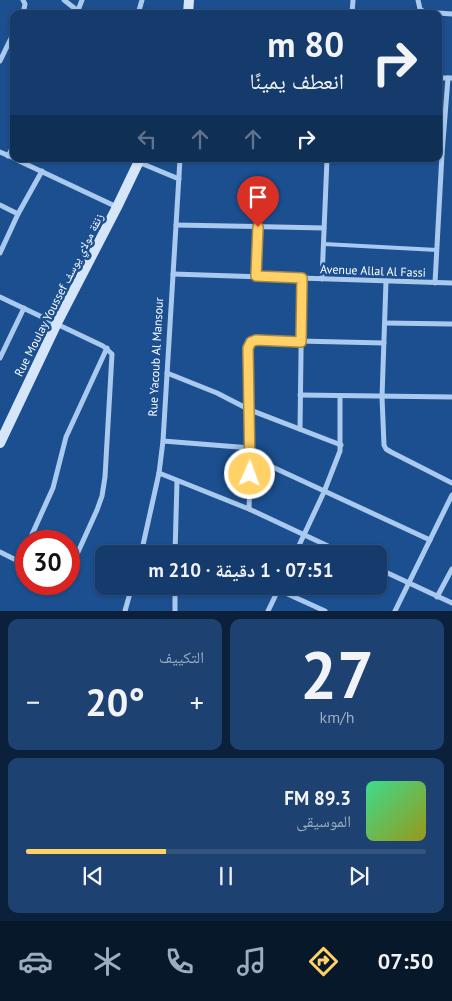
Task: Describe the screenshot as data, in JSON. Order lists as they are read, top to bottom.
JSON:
{
  "streets": {
    "street": ["Avenue Allal Al Fassi", "Rue Moulay Youssef زنقة مولاي يوسف", "Rue Yacoub Al Mansour"]
  },
  "crossings": [
    ["Avenue Allal Al Fassi", "Rue Yacoub Al Mansour"]
  ],
  "page": {
    "turn": ["80 m", "انعطف يمينًا"],
    "limit": "30",
    "trip": "07:51 · 1 دقيقة · 210 m",
    "tile": [
      ["27", "km/h"],
      "التكييف"
    ],
    "heat": ["−", "20°", "+"],
    "song": ["89.3 FM", "الموسيقى"],
    "tabs": "07:50"
  }
}
